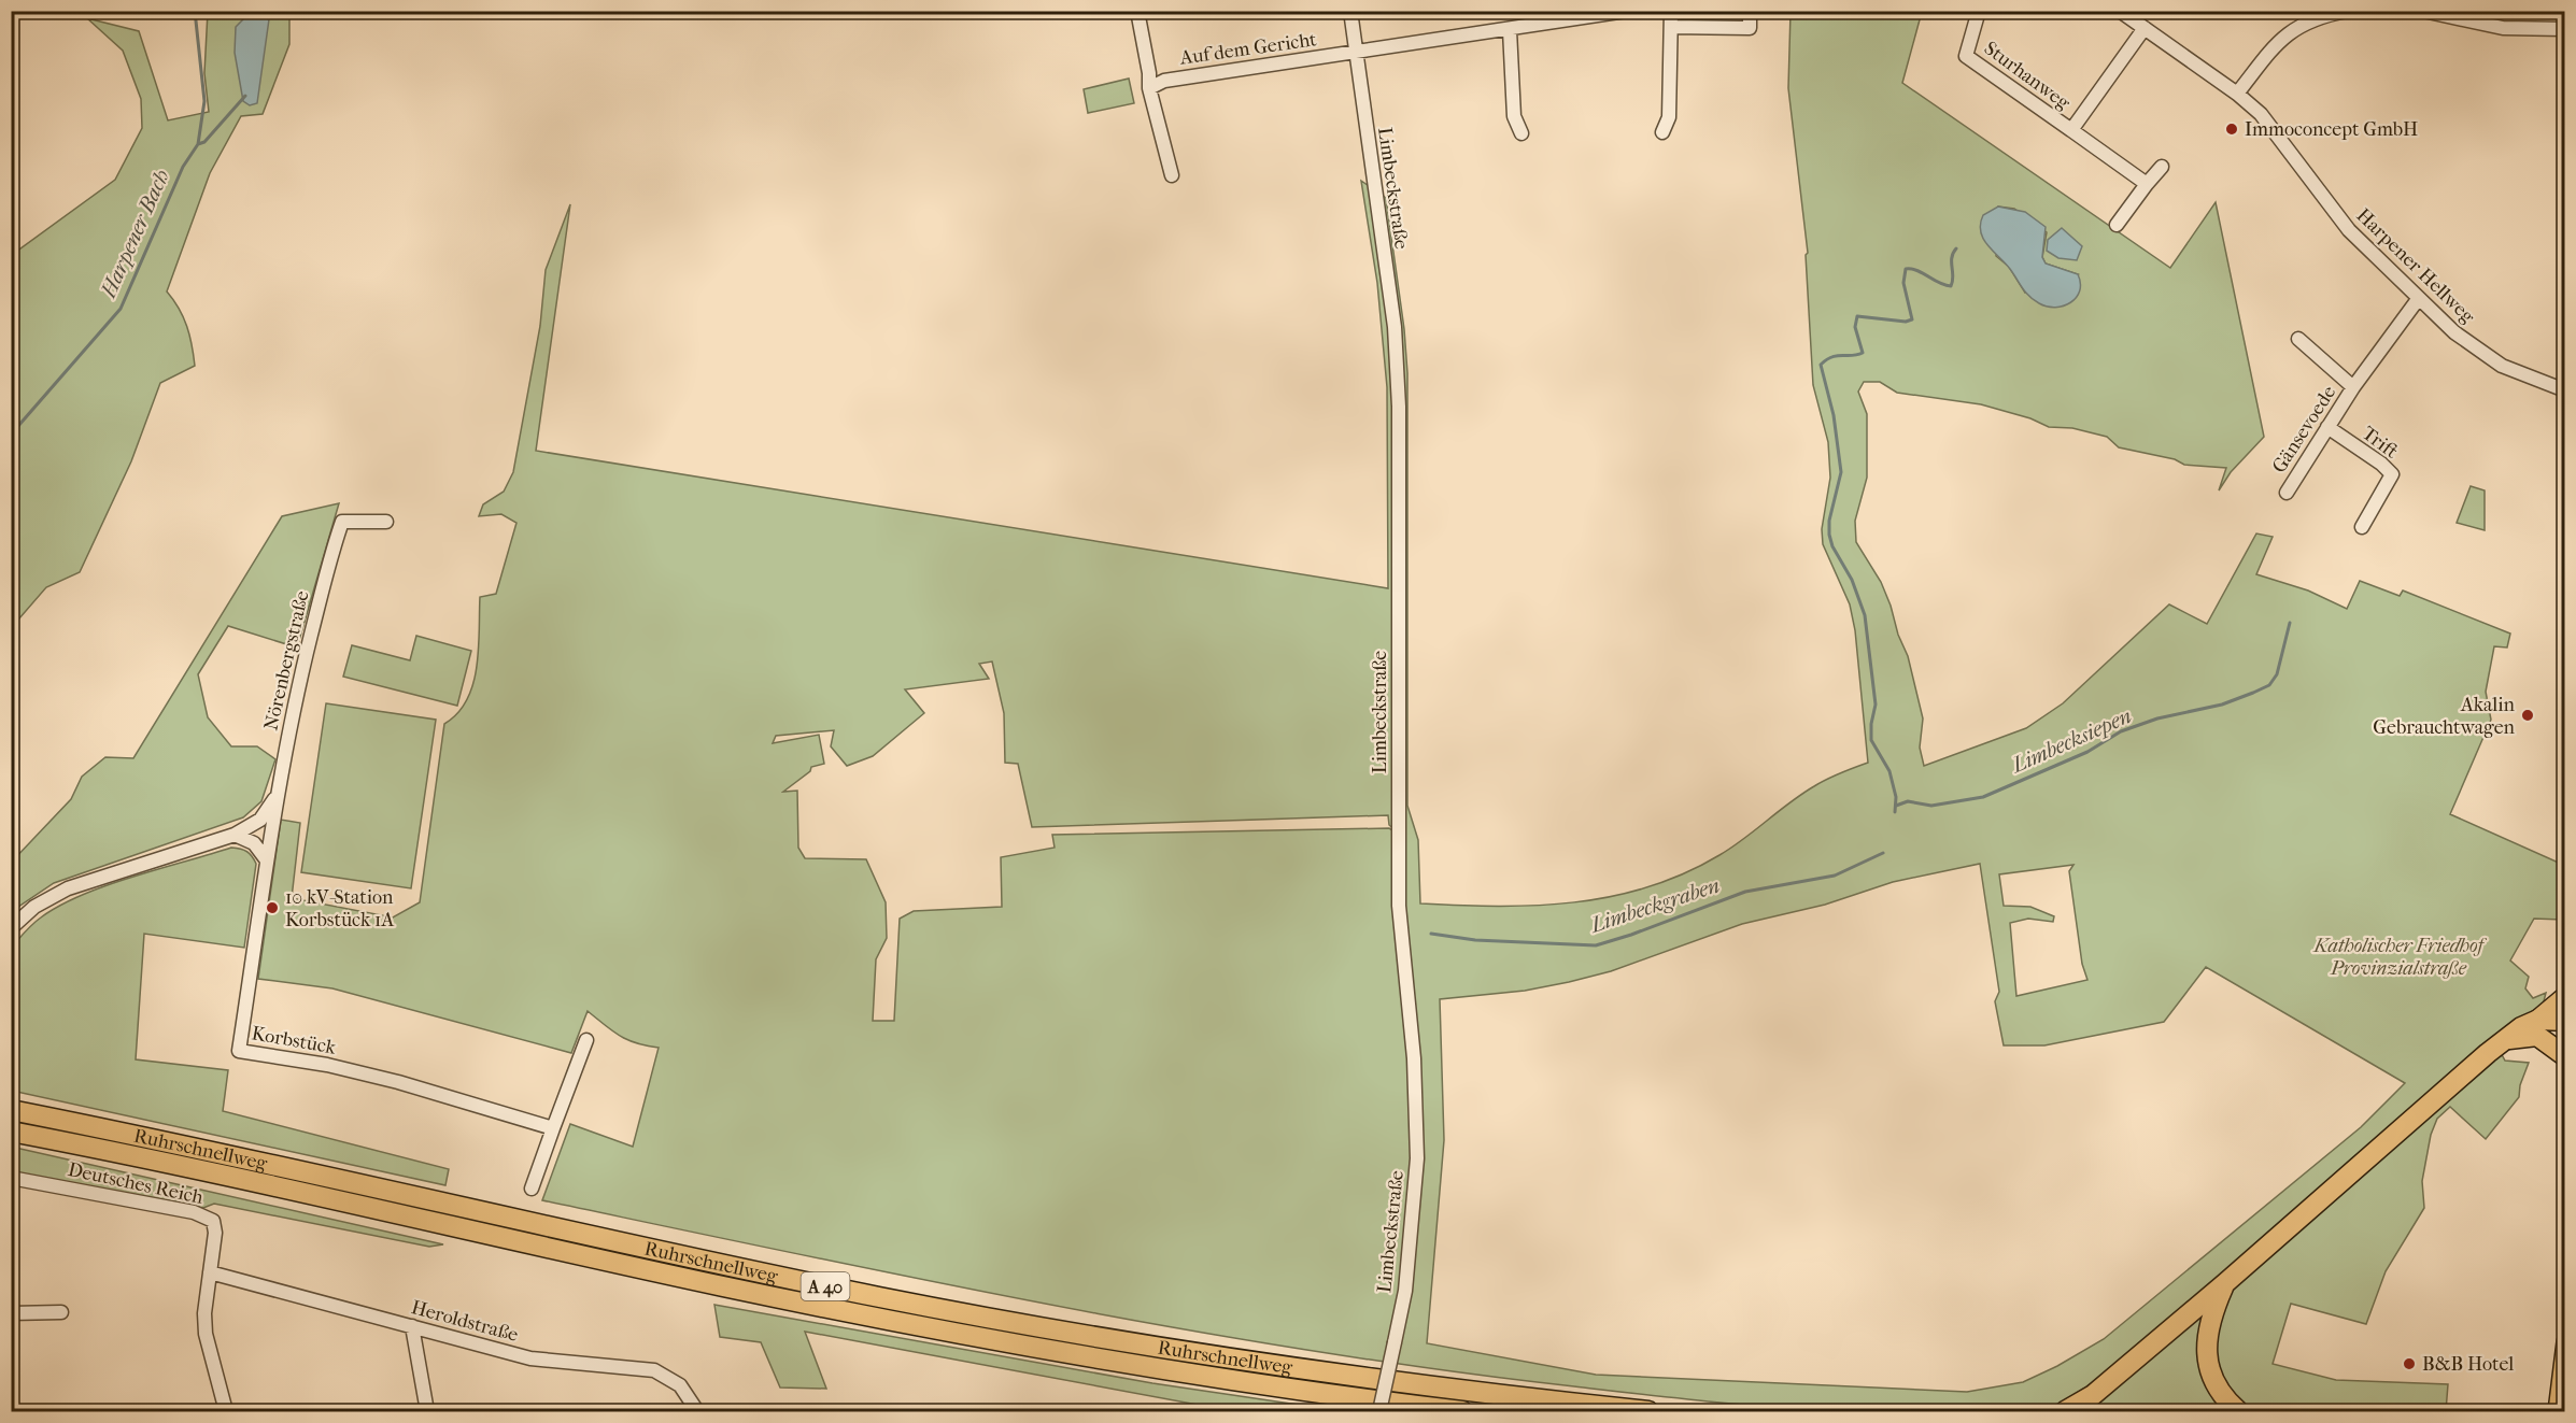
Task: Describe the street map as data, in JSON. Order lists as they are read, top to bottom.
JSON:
{
  "streets": {
    "highway": ["Ruhrschnellweg", "A 40"],
    "street": [
      "Auf dem Gericht",
      "Sturhanweg",
      "Limbeckstraße",
      "Harpener Hellweg",
      "Gänsevoede",
      "Trift",
      "Nörenbergstraße",
      "Korbstück",
      "Deutsches Reich",
      "Heroldstraße"
    ]
  },
  "crossings": [
    ["Auf dem Gericht", "Limbeckstraße"],
    ["Sturhanweg", "Harpener Hellweg"],
    ["Harpener Hellweg", "Gänsevoede"],
    ["Gänsevoede", "Trift"],
    ["Nörenbergstraße", "Korbstück"],
    ["Deutsches Reich", "Heroldstraße"]
  ],
  "water": ["Harpener Bach", "Limbecksiepen", "Limbeckgraben"],
  "parks": ["Katholischer Friedhof Provinzialstraße"],
  "places": [
    "Immoconcept GmbH",
    "Akalin Gebrauchtwagen",
    "10 kV-Station Korbstück 1A",
    "B&B Hotel"
  ]
}
